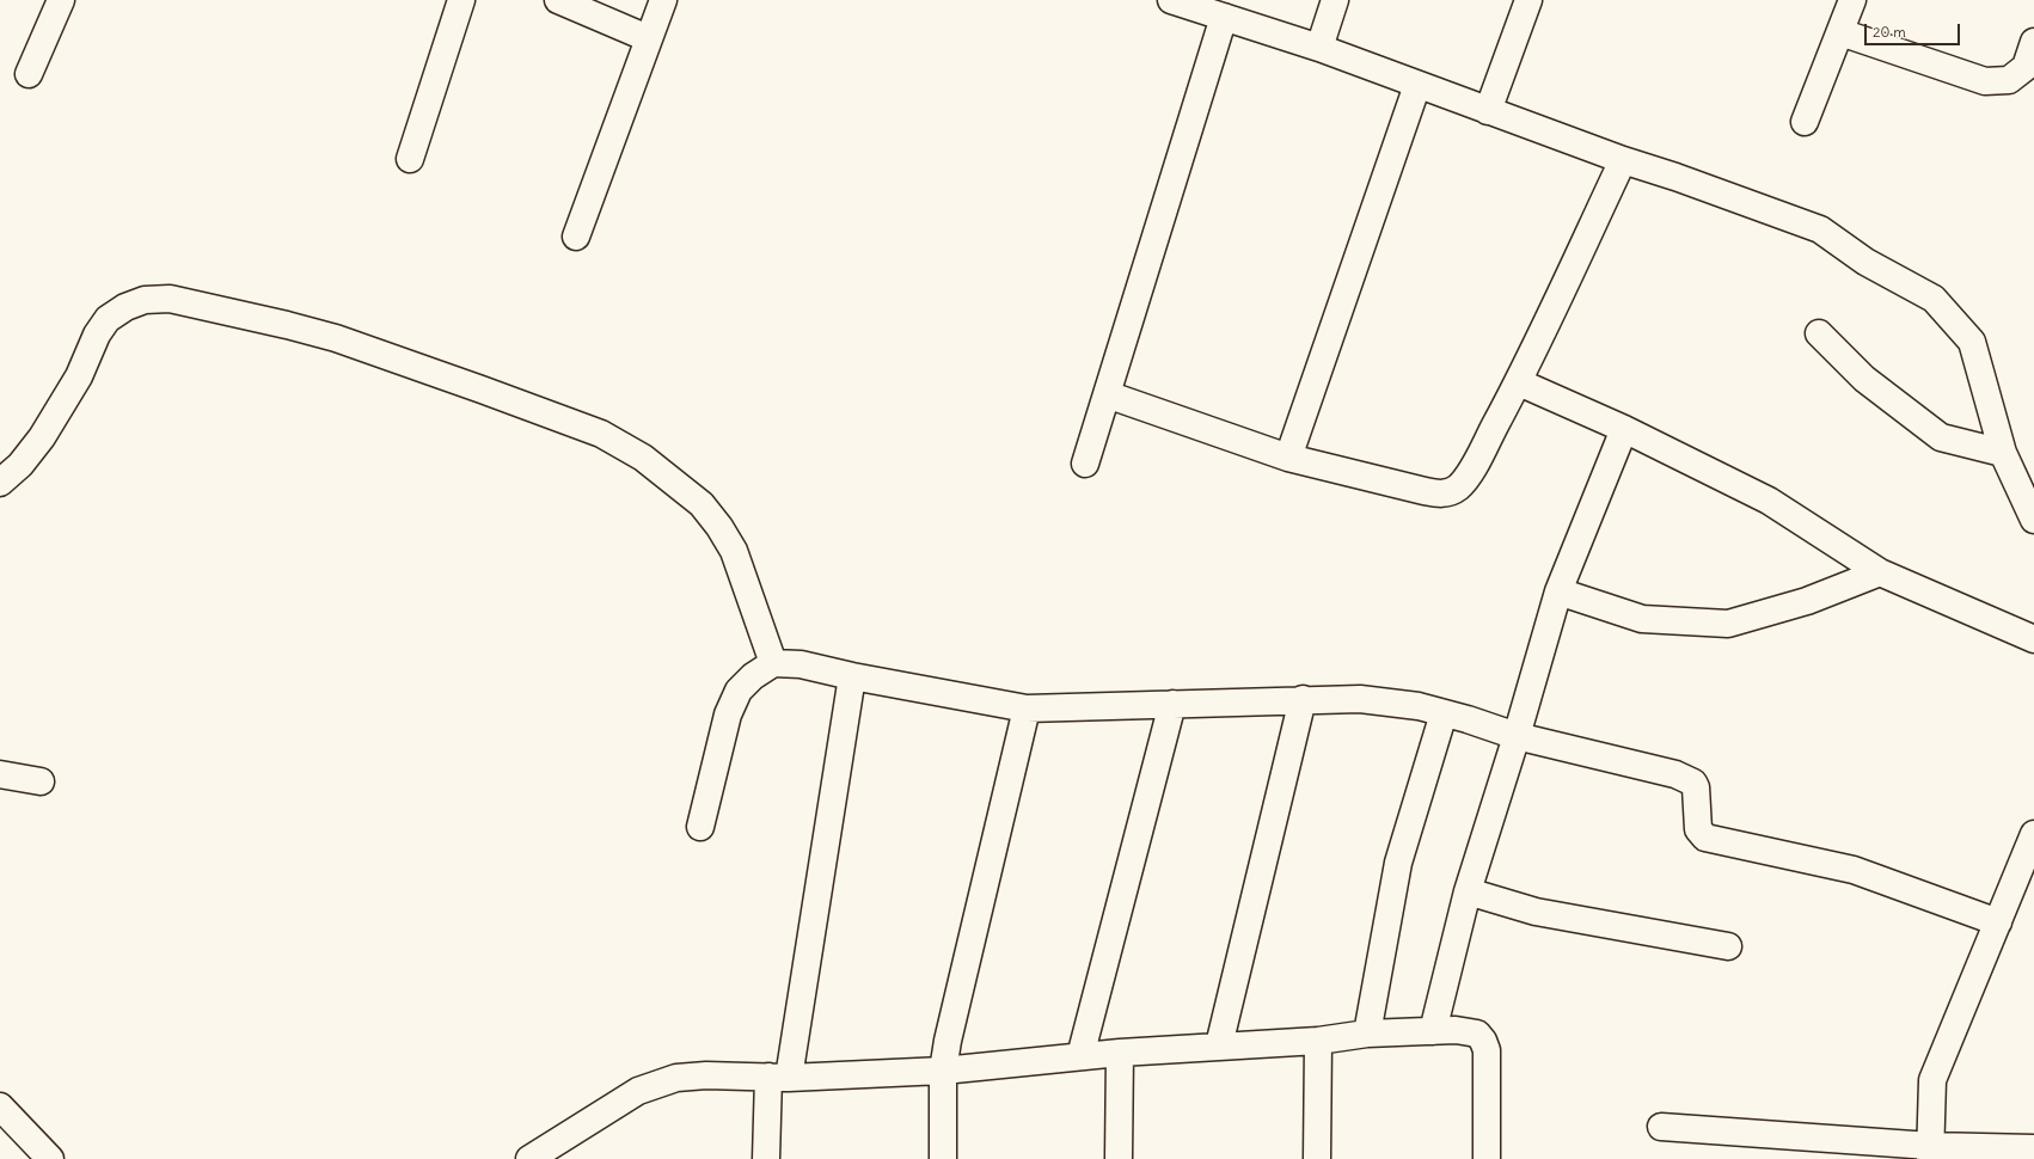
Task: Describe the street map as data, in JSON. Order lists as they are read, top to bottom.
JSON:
{
  "scale_bar": "20 m"
}
